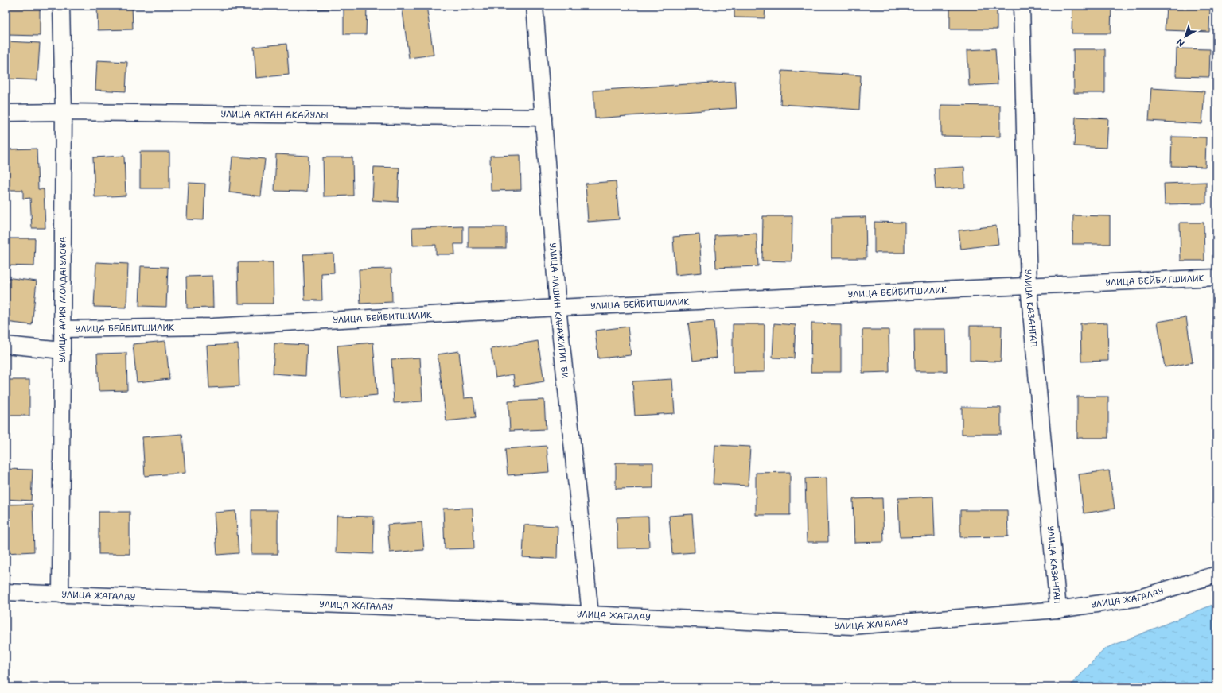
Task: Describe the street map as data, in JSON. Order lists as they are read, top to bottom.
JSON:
{
  "streets": {
    "street": [
      "УЛИЦА АКТАН АКАЙУЛЫ",
      "УЛИЦА БЕЙБИТШИЛИК",
      "УЛИЦА АЛИЯ МОЛДАГУЛОВА",
      "УЛИЦА КАЗАНГАП",
      "УЛИЦА АЛШИН КАРАЖИГИТ БИ",
      "УЛИЦА ЖАГАЛАУ"
    ]
  },
  "crossings": [
    ["УЛИЦА АКТАН АКАЙУЛЫ", "УЛИЦА АЛИЯ МОЛДАГУЛОВА"],
    ["УЛИЦА АКТАН АКАЙУЛЫ", "УЛИЦА АЛШИН КАРАЖИГИТ БИ"],
    ["УЛИЦА БЕЙБИТШИЛИК", "УЛИЦА АЛИЯ МОЛДАГУЛОВА"],
    ["УЛИЦА БЕЙБИТШИЛИК", "УЛИЦА КАЗАНГАП"],
    ["УЛИЦА БЕЙБИТШИЛИК", "УЛИЦА АЛШИН КАРАЖИГИТ БИ"],
    ["УЛИЦА АЛИЯ МОЛДАГУЛОВА", "УЛИЦА ЖАГАЛАУ"],
    ["УЛИЦА КАЗАНГАП", "УЛИЦА ЖАГАЛАУ"],
    ["УЛИЦА АЛШИН КАРАЖИГИТ БИ", "УЛИЦА ЖАГАЛАУ"]
  ],
  "north": "bottom left"
}
